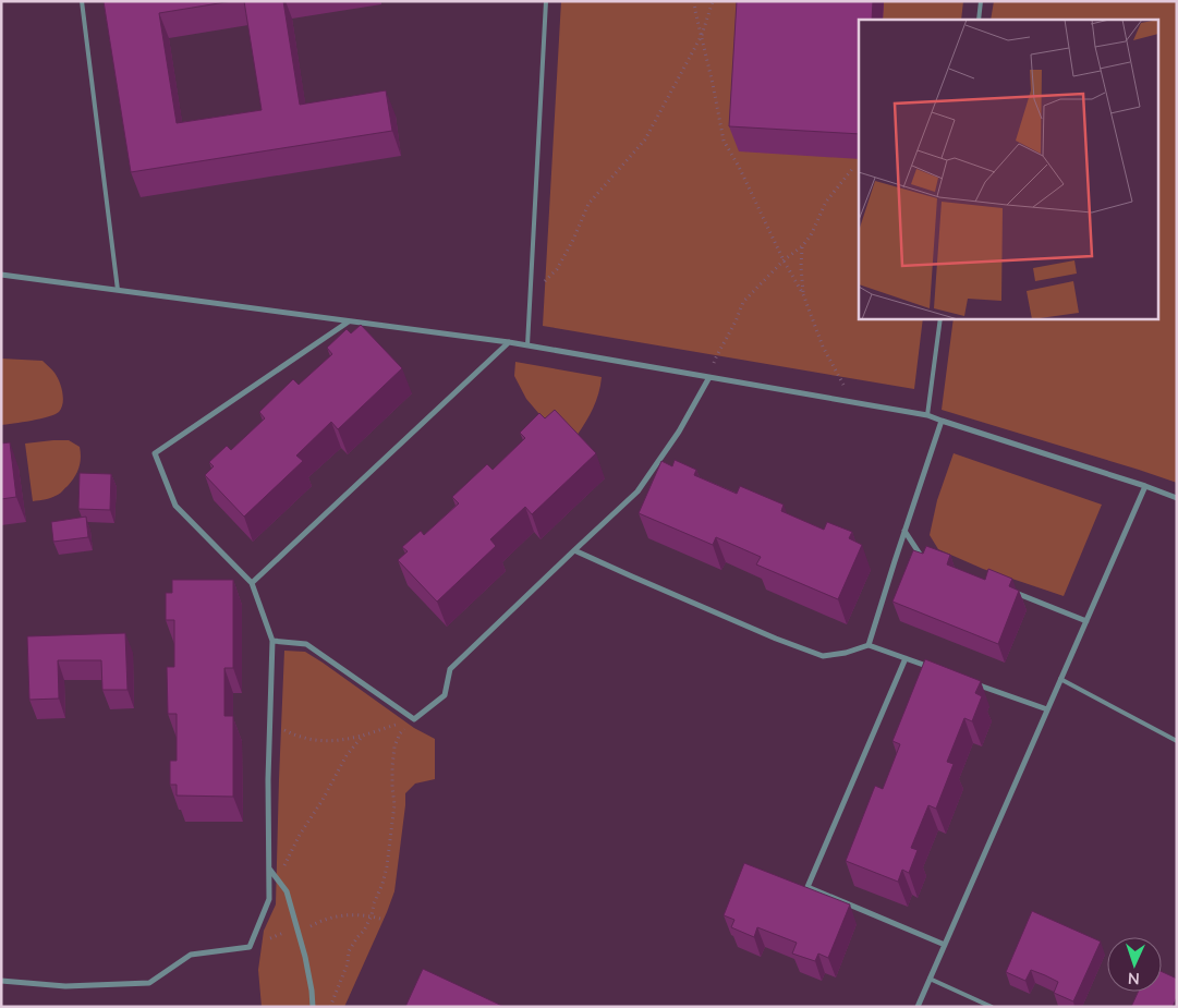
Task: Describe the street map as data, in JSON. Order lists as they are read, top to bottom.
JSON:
{
  "north": "bottom"
}
